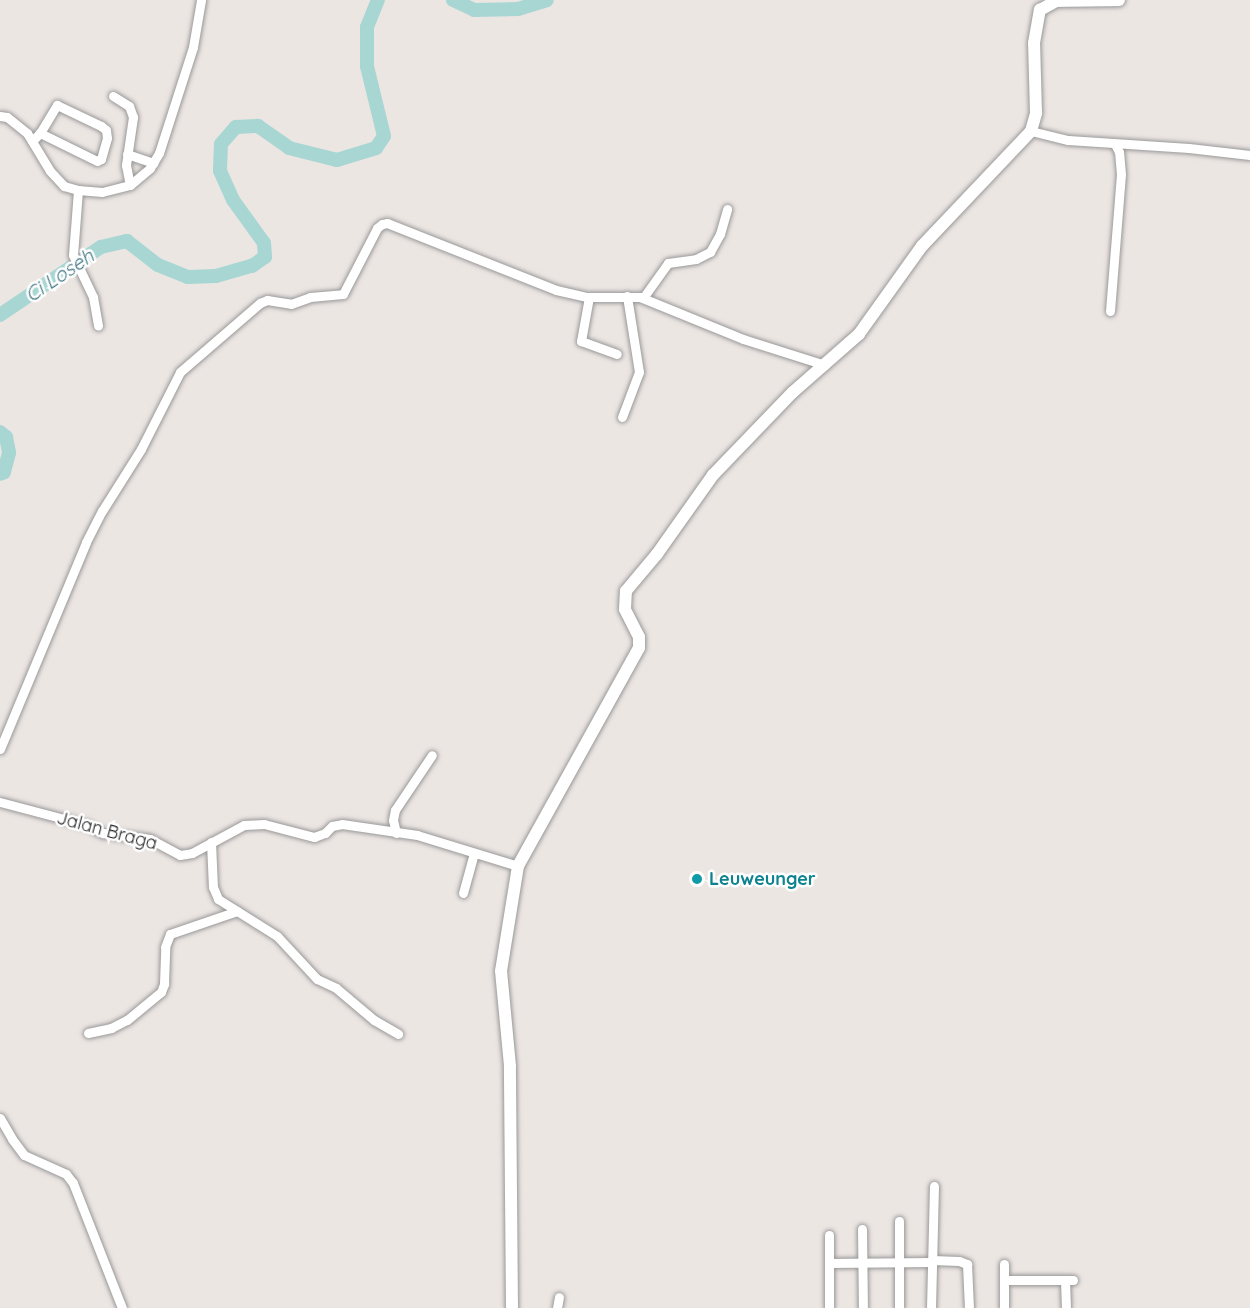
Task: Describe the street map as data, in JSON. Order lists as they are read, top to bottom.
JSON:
{
  "streets": {
    "street": ["Jalan Braga"]
  },
  "water": ["Ci Loseh"],
  "places": ["Leuweunger"]
}
